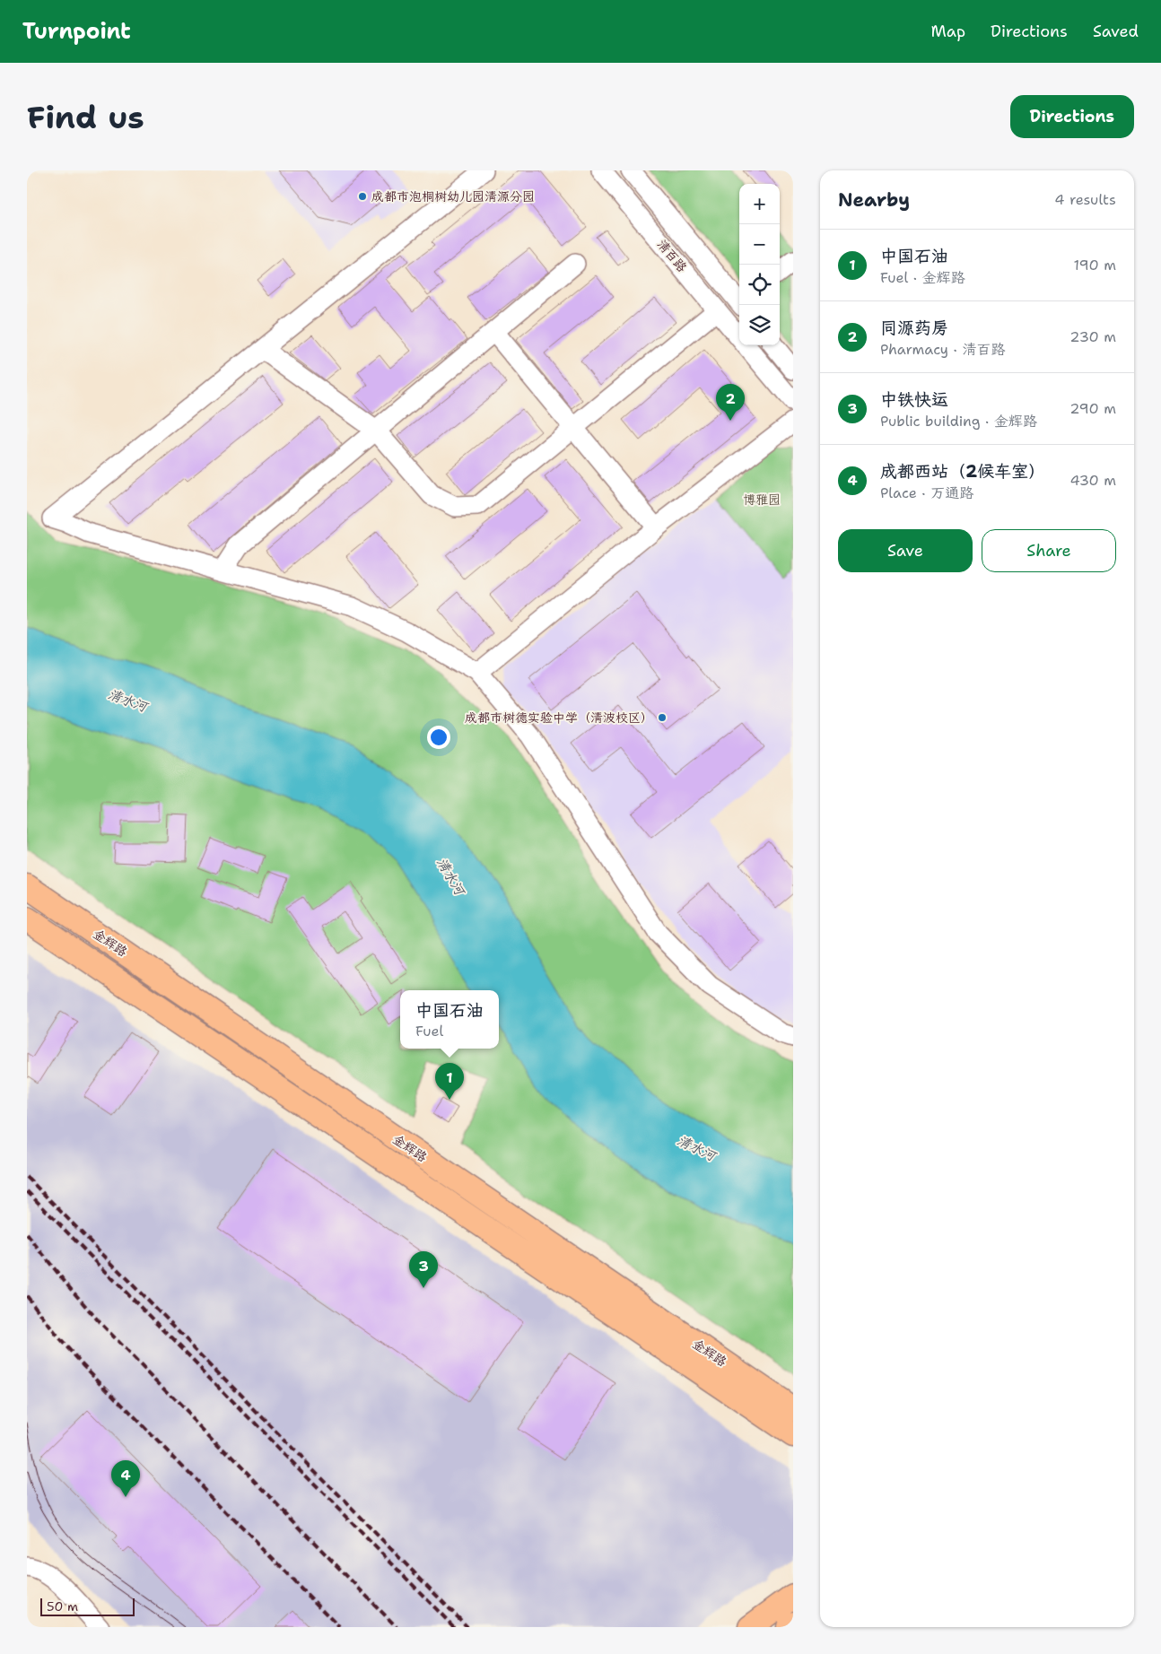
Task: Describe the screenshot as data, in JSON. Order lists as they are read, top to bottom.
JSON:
{
  "streets": {
    "main road": ["金辉路"],
    "street": ["清百路"]
  },
  "water": ["清水河"],
  "parks": ["博雅园"],
  "places": ["成都市泡桐树幼儿园清源分园", "成都市树德实验中学（清波校区）"],
  "scale_bar": "50 m",
  "page": {
    "header": "Turnpoint",
    "nav": ["Map", "Directions", "Saved"],
    "buttons": [
      "Directions",
      ["Save", "Share"]
    ],
    "title": "Find us",
    "heading": ["Nearby", "4 results"],
    "map_buttons": ["+", "−"],
    "list": [
      {
        "mark": "1",
        "name": "中国石油",
        "note": "Fuel · 金辉路",
        "value": "190 m"
      },
      {
        "mark": "2",
        "name": "同源药房",
        "note": "Pharmacy · 清百路",
        "value": "230 m"
      },
      {
        "mark": "3",
        "name": "中铁快运",
        "note": "Public building · 金辉路",
        "value": "290 m"
      },
      {
        "mark": "4",
        "name": "成都西站（2候车室）",
        "note": "Place · 万通路",
        "value": "430 m"
      }
    ],
    "pins": [
      "2",
      "1",
      "3",
      "4"
    ],
    "popup": ["中国石油", "Fuel"],
    "scale": "50 m"
  }
}
